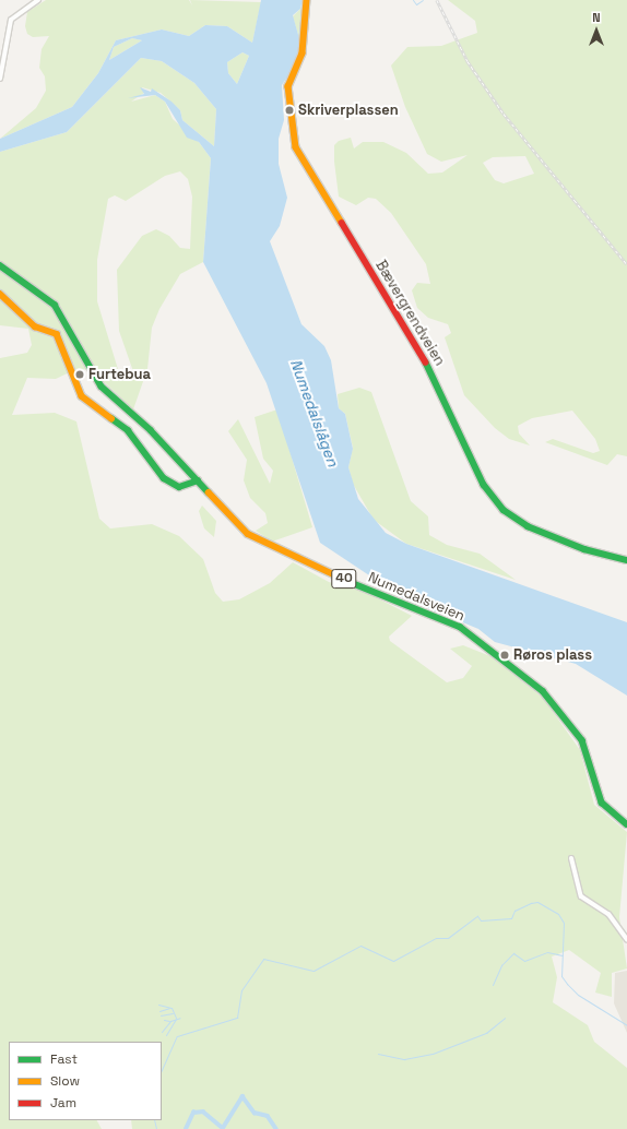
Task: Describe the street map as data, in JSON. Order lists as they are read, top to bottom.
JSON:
{
  "streets": {
    "main road": ["Bævergrendveien", "40", "Numedalsveien"]
  },
  "water": ["Numedalslågen"],
  "places": ["Skriverplassen", "Furtebua", "Røros plass"],
  "legend": ["Fast", "Slow", "Jam"],
  "north": "top"
}
